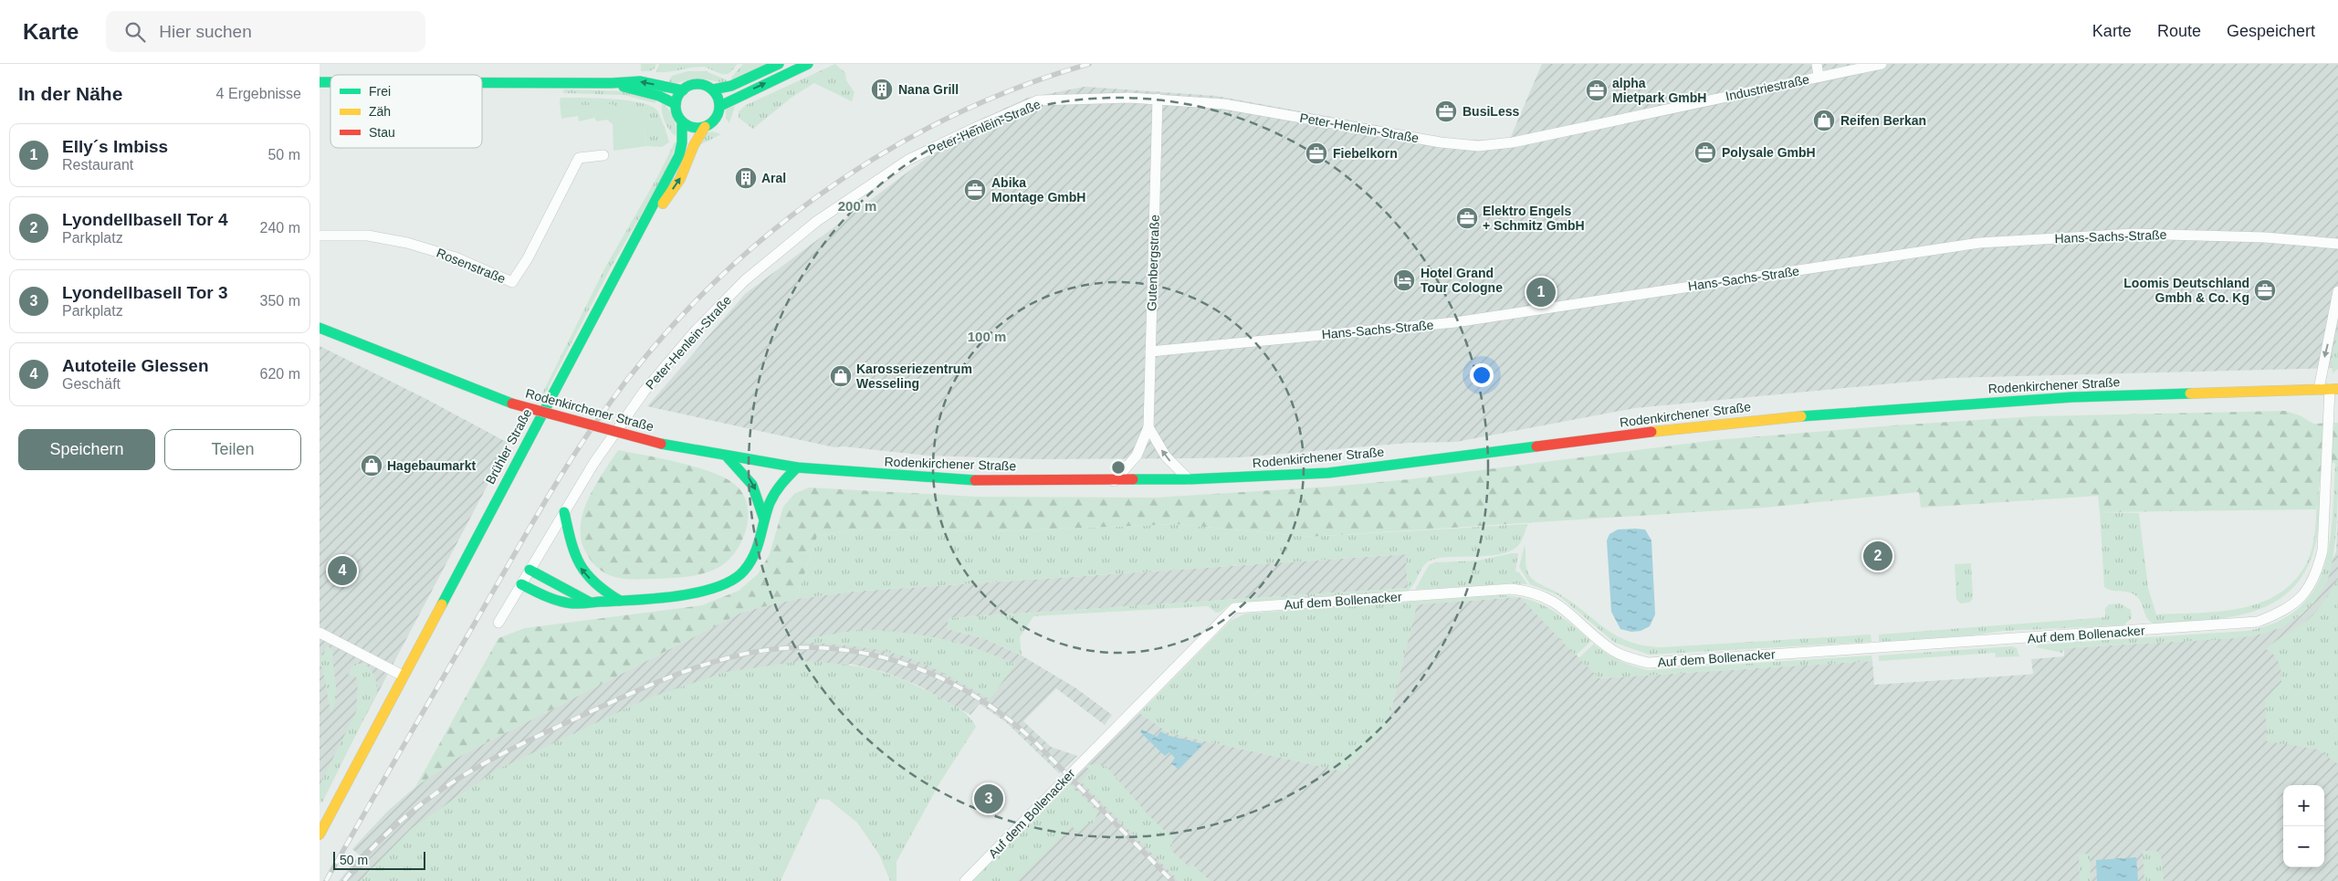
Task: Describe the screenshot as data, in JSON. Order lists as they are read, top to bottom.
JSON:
{
  "streets": {
    "main road": ["Rodenkirchener Straße", "Brühler Straße"],
    "street": [
      "Industriestraße",
      "Peter-Henlein-Straße",
      "Hans-Sachs-Straße",
      "Gutenbergstraße",
      "Rosenstraße",
      "Auf dem Bollenacker"
    ]
  },
  "crossings": [
    ["Industriestraße", "Peter-Henlein-Straße"],
    ["Peter-Henlein-Straße", "Gutenbergstraße"],
    ["Hans-Sachs-Straße", "Gutenbergstraße"],
    ["Rodenkirchener Straße", "Auf dem Bollenacker"]
  ],
  "places": {
    "building": ["Nana Grill", "Aral"],
    "office": [
      "alpha Mietpark GmbH",
      "BusiLess",
      "Polysale GmbH",
      "Fiebelkorn",
      "Abika Montage GmbH",
      "Elektro Engels + Schmitz GmbH",
      "Loomis Deutschland Gmbh & Co. Kg"
    ],
    "shop": ["Reifen Berkan", "Karosseriezentrum Wesseling", "Hagebaumarkt"],
    "hotel": ["Hotel Grand Tour Cologne"]
  },
  "legend": ["Frei", "Zäh", "Stau"],
  "scale_bar": "50 m",
  "page": {
    "header": "Karte",
    "search": "Hier suchen",
    "nav": ["Karte", "Route", "Gespeichert"],
    "heading": ["In der Nähe", "4 Ergebnisse"],
    "list": [
      {
        "mark": "1",
        "name": "Elly´s Imbiss",
        "note": "Restaurant",
        "value": "50 m"
      },
      {
        "mark": "2",
        "name": "Lyondellbasell Tor 4",
        "note": "Parkplatz",
        "value": "240 m"
      },
      {
        "mark": "3",
        "name": "Lyondellbasell Tor 3",
        "note": "Parkplatz",
        "value": "350 m"
      },
      {
        "mark": "4",
        "name": "Autoteile Glessen",
        "note": "Geschäft",
        "value": "620 m"
      }
    ],
    "pins": [
      "1",
      "2",
      "4",
      "3"
    ],
    "buttons": ["Speichern", "Teilen"],
    "map_buttons": ["+", "−"],
    "scale": "50 m"
  },
  "rings": ["200 m", "100 m"]
}
